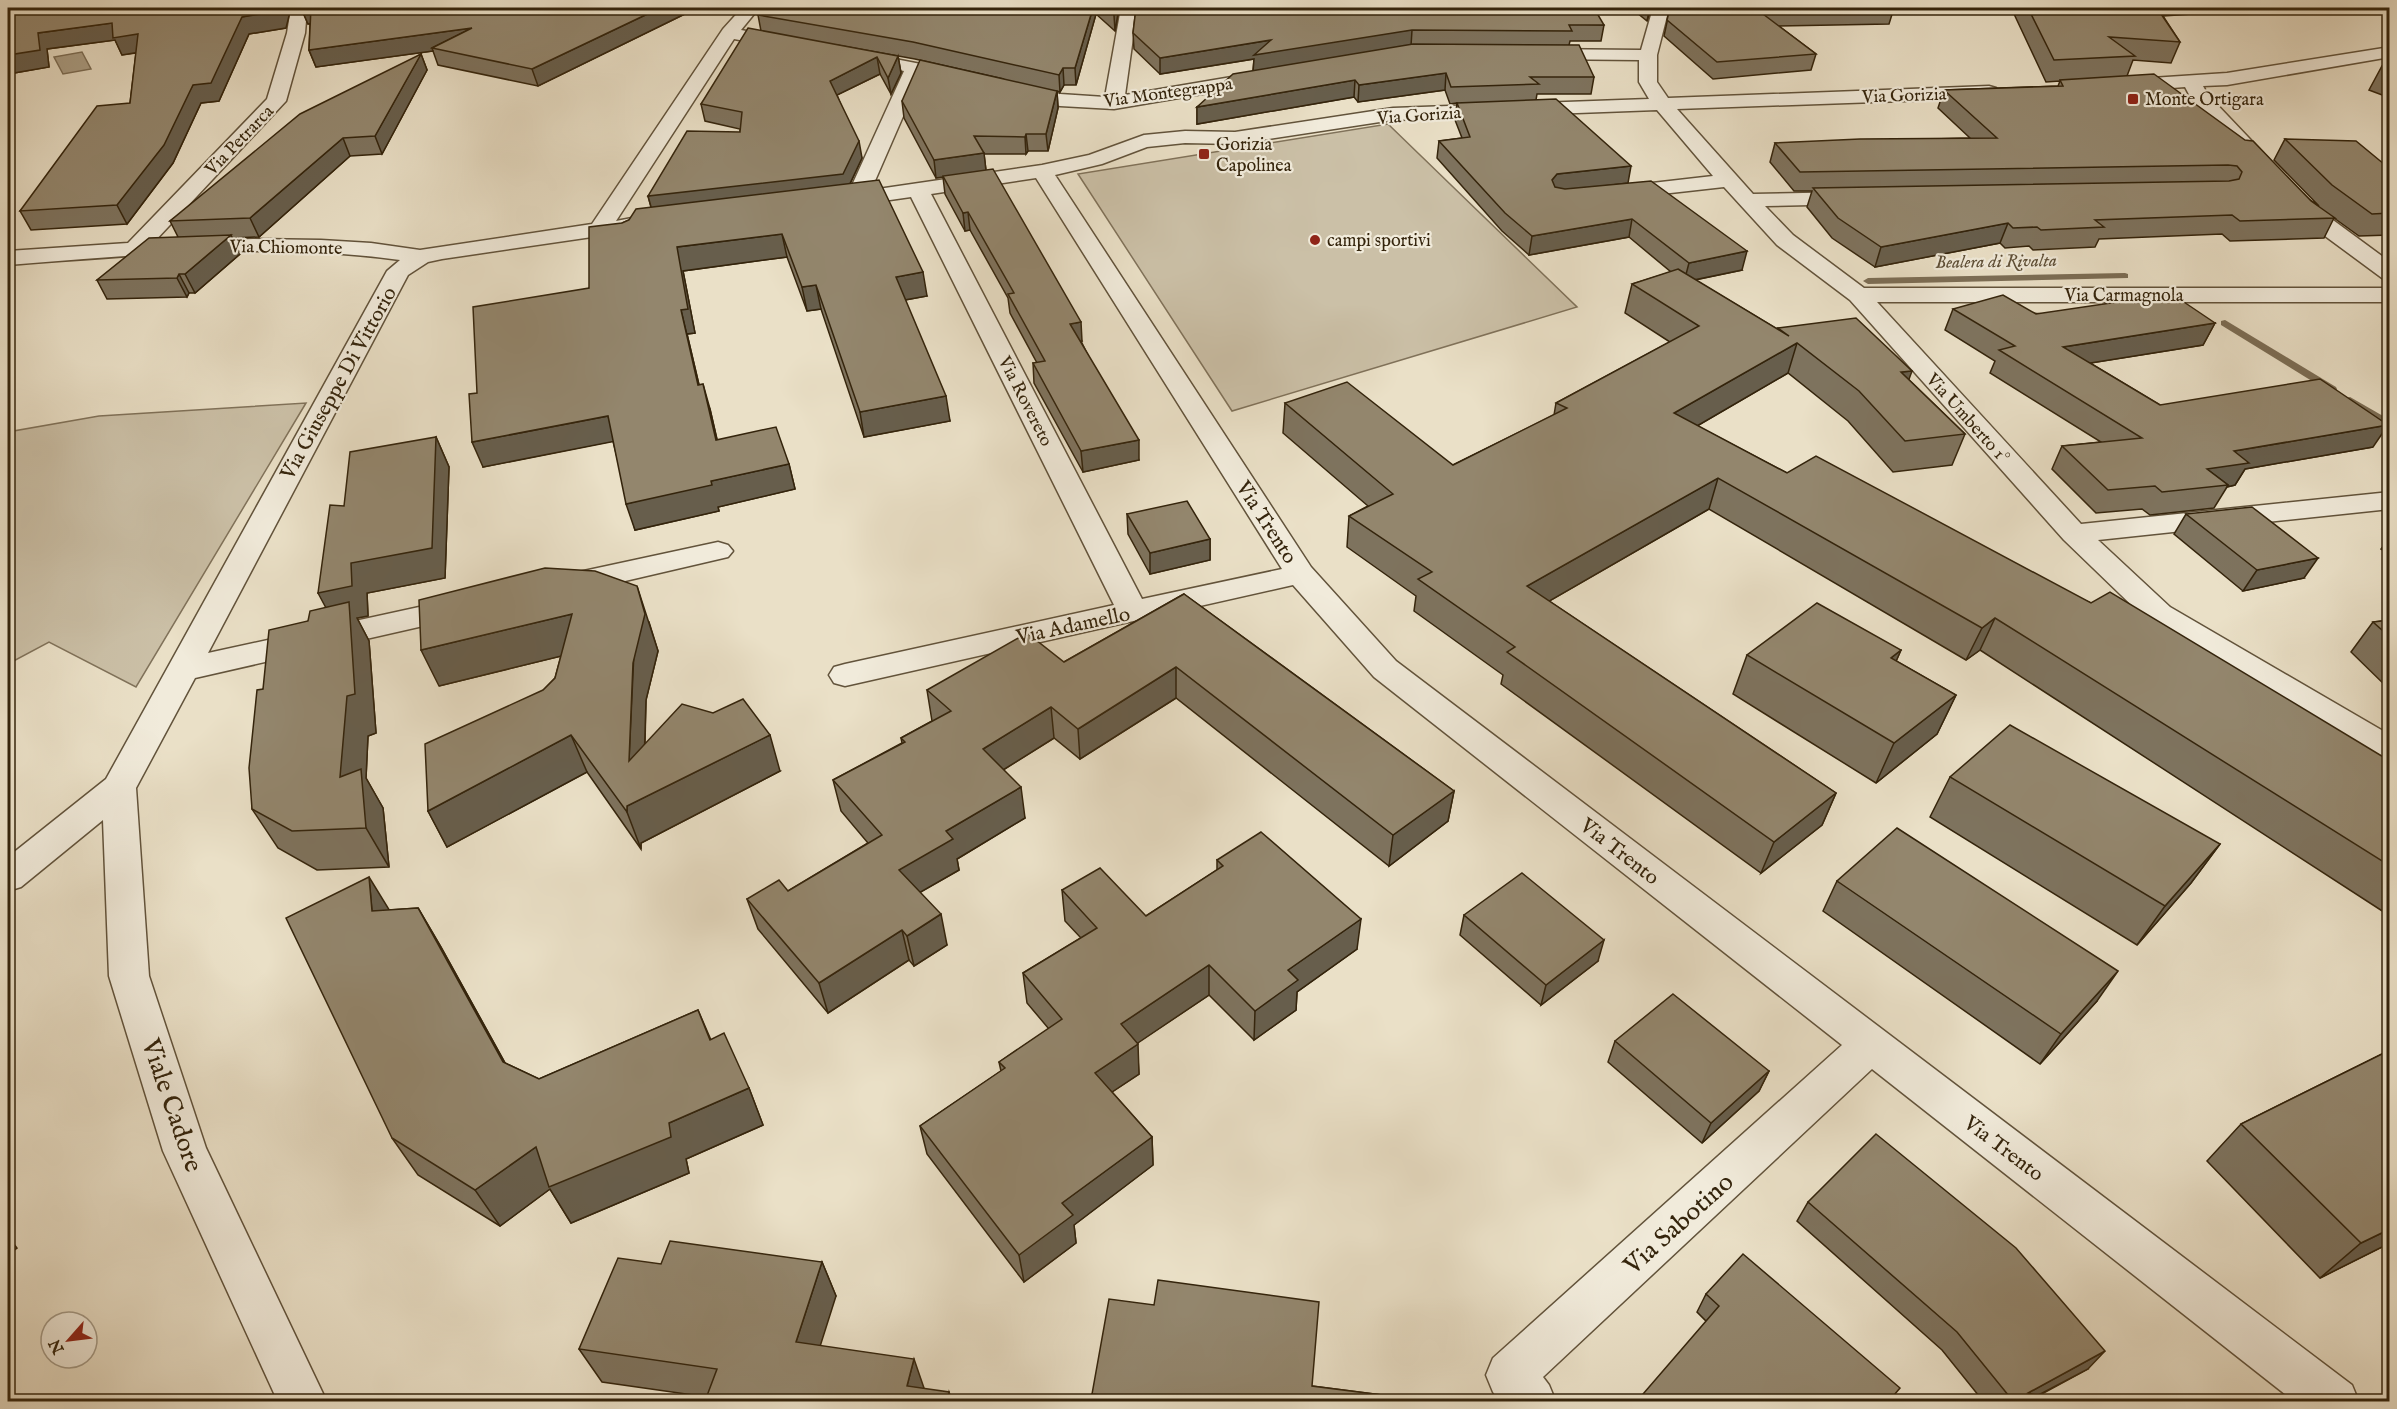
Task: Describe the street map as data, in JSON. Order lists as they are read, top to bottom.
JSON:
{
  "streets": {
    "street": [
      "Via Montegrappa",
      "Via Gorizia",
      "Via Petrarca",
      "Via Chiomonte",
      "Via Carmagnola",
      "Via Giuseppe Di Vittorio",
      "Via Rovereto",
      "Via Umberto 1°",
      "Via Trento",
      "Via Adamello",
      "Viale Cadore",
      "Via Sabotino"
    ]
  },
  "crossings": [
    ["Via Gorizia", "Via Rovereto"],
    ["Via Gorizia", "Via Umberto 1°"],
    ["Via Gorizia", "Via Trento"],
    ["Via Petrarca", "Via Chiomonte"],
    ["Via Chiomonte", "Via Giuseppe Di Vittorio"],
    ["Via Carmagnola", "Via Umberto 1°"],
    ["Via Giuseppe Di Vittorio", "Viale Cadore"],
    ["Via Rovereto", "Via Adamello"],
    ["Via Trento", "Via Adamello"],
    ["Via Trento", "Via Sabotino"]
  ],
  "water": ["Bealera di Rivalta"],
  "places": {
    "transit": ["Monte Ortigara", "Gorizia Capolinea"],
    "other": ["campi sportivi"]
  },
  "north": "bottom left"
}
